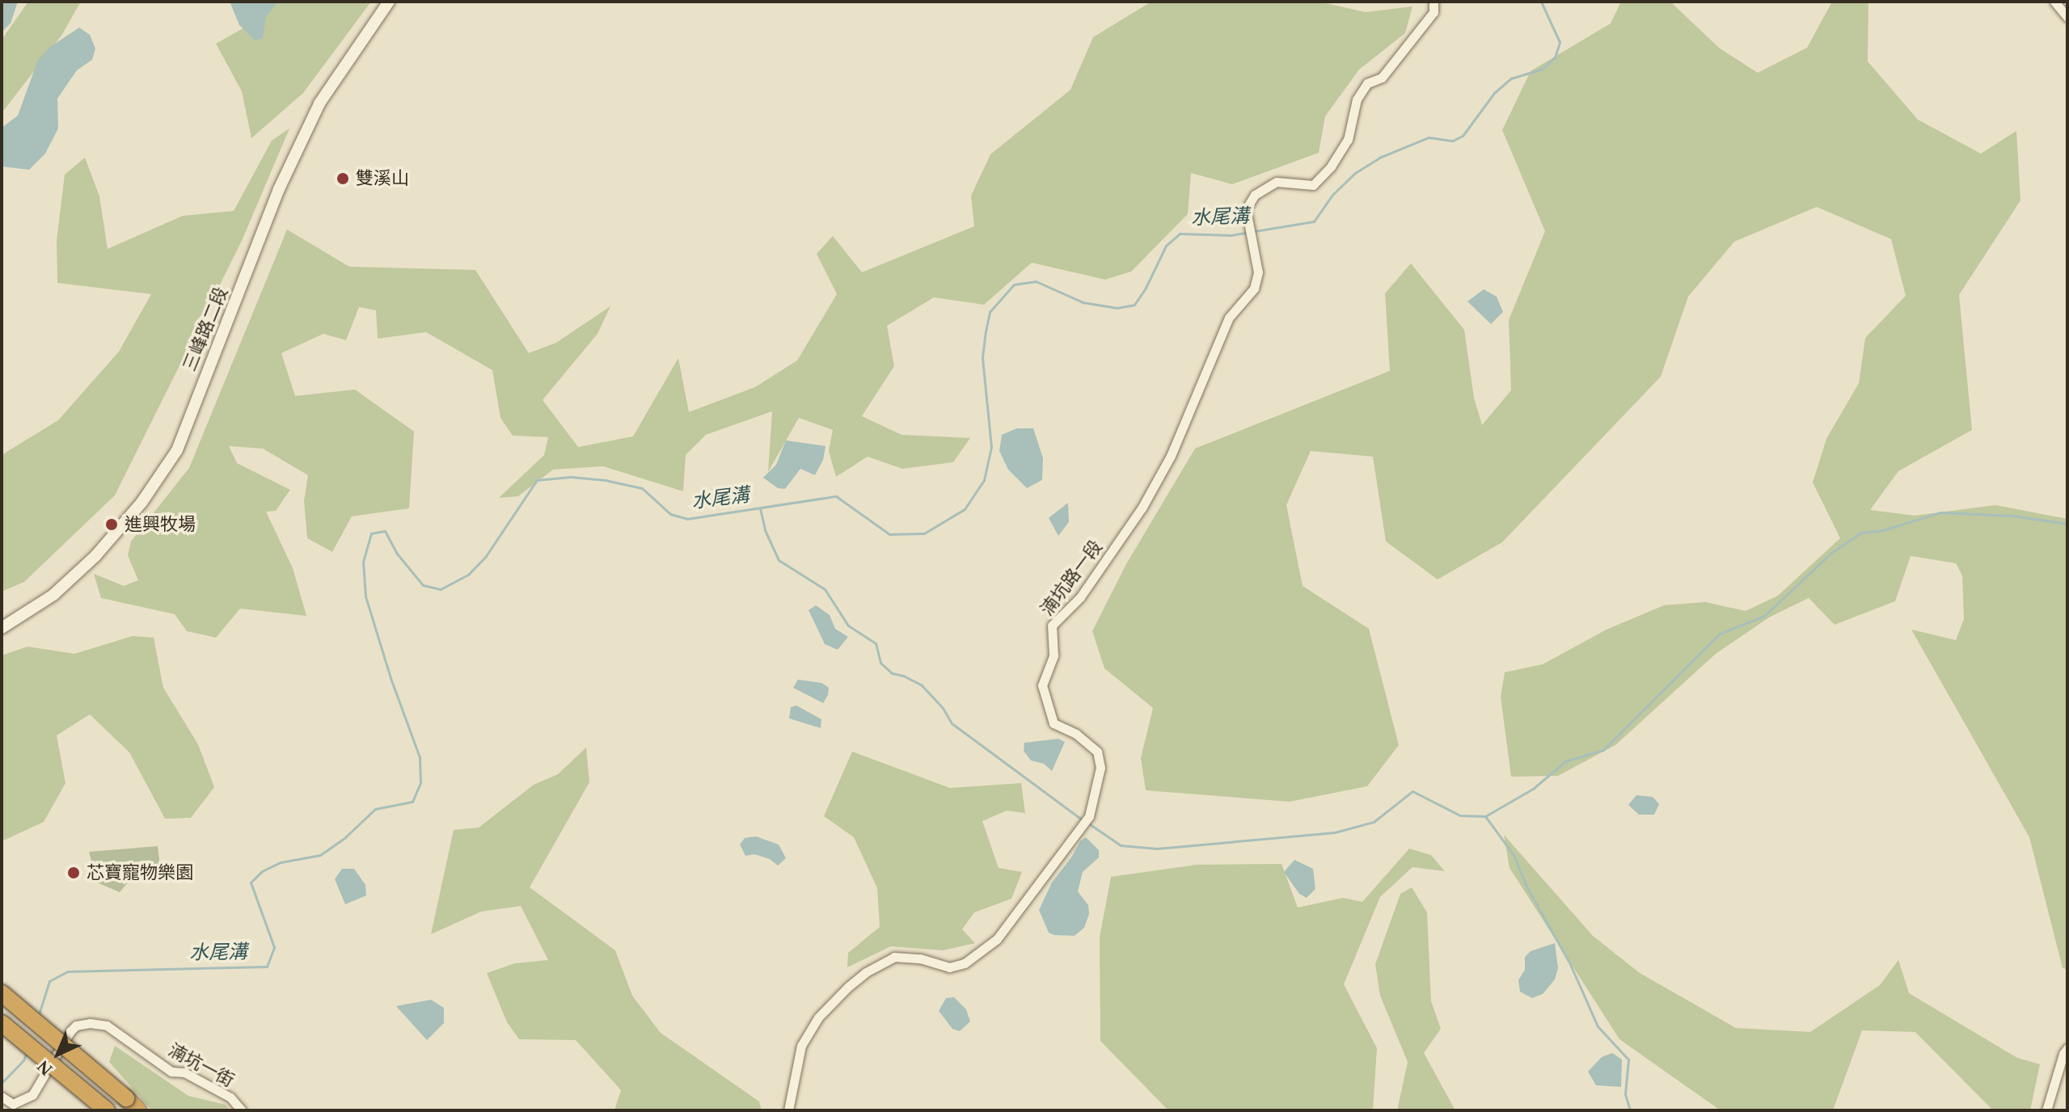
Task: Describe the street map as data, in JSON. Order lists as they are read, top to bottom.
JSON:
{
  "streets": {
    "street": ["三峰路二段", "湳坑路一段", "湳坑一街"]
  },
  "water": ["水尾溝"],
  "places": ["雙溪山", "進興牧場", "芯寶寵物樂園"],
  "north": "bottom left"
}
